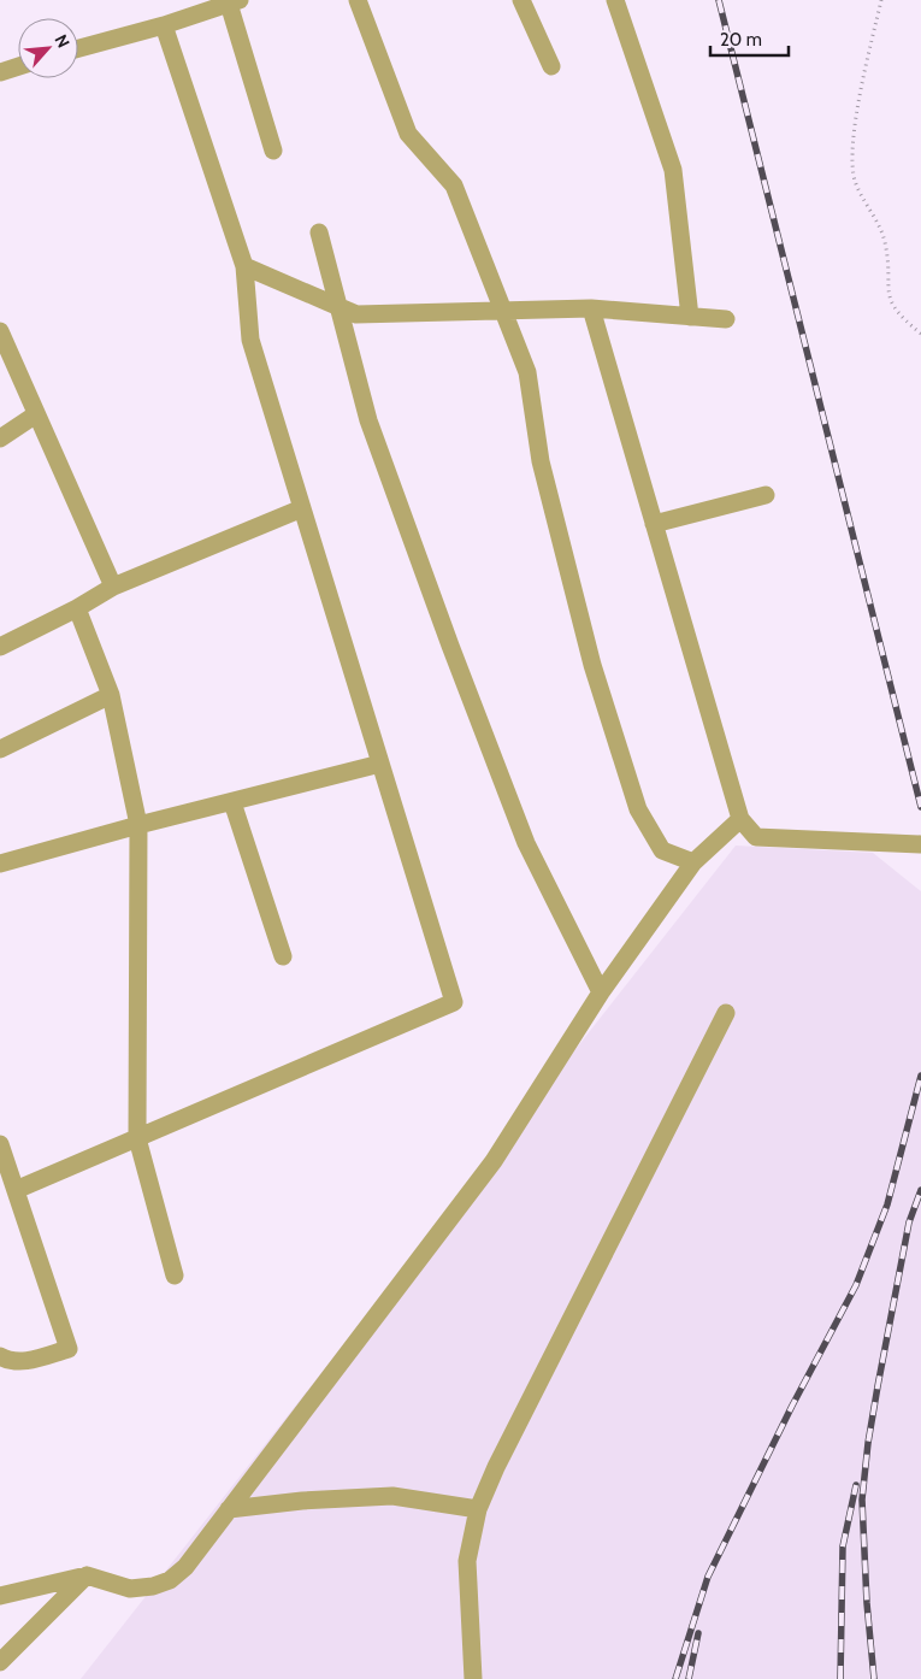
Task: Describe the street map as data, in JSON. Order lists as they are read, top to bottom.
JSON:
{
  "scale_bar": "20 m",
  "north": "top right"
}
